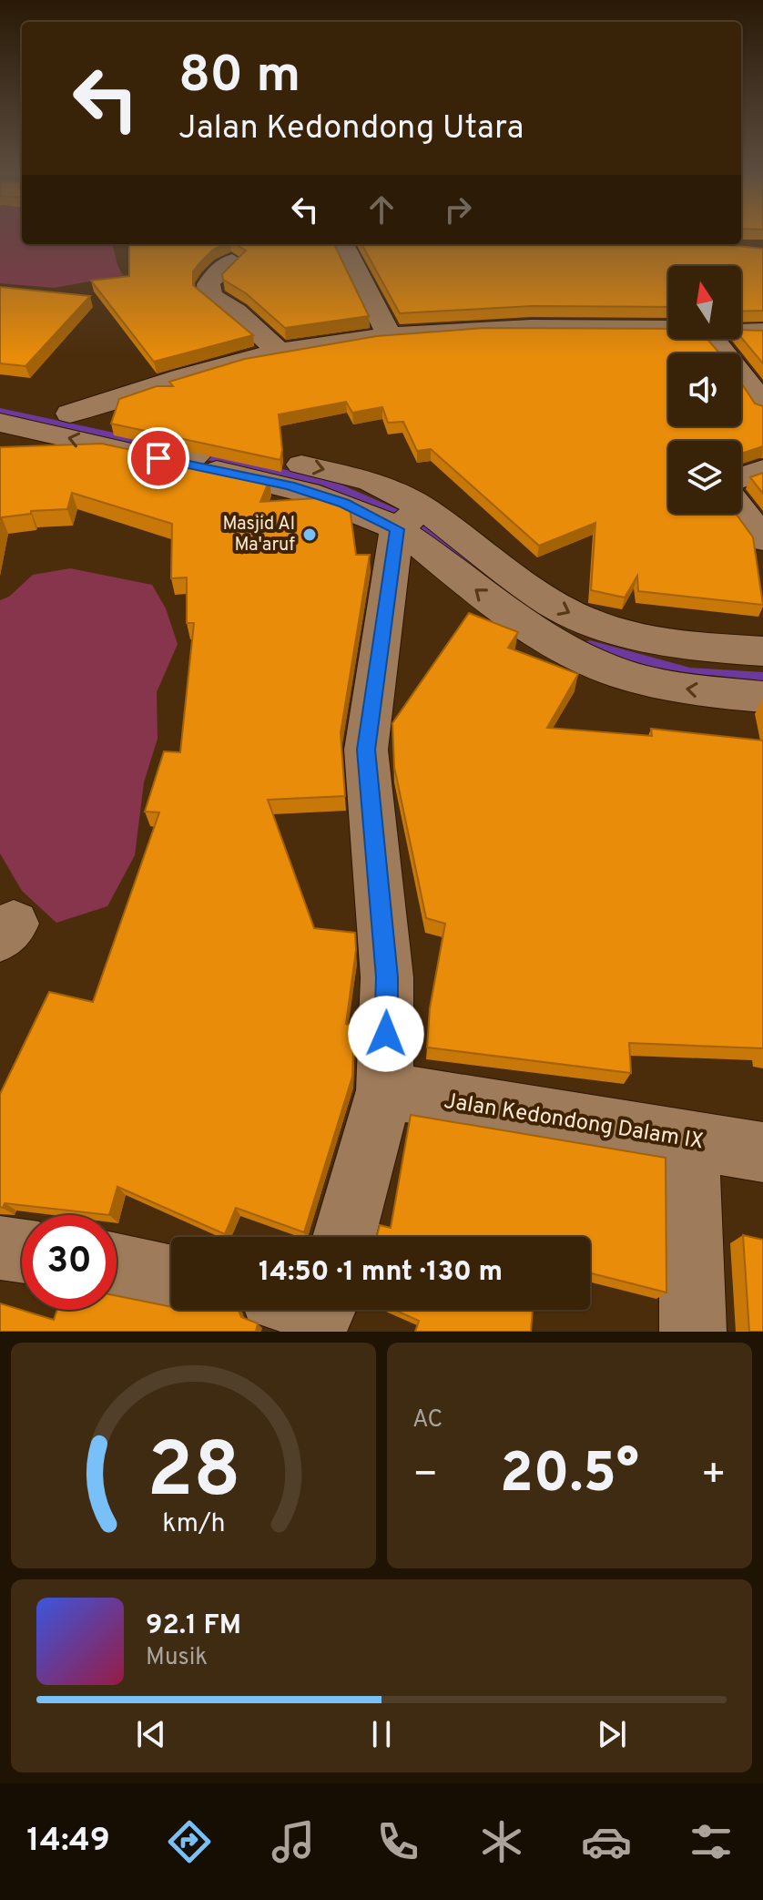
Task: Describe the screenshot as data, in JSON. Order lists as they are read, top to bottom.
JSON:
{
  "streets": {
    "street": ["Jalan Kedondong Dalam IX"]
  },
  "places": ["Masjid Al Ma'aruf"],
  "north": "top",
  "page": {
    "turn": ["80 m", "Jalan Kedondong Utara"],
    "limit": "30",
    "trip": "14:50 · 1 mnt · 130 m",
    "tile": "AC",
    "heat": ["−", "20.5°", "+"],
    "song": ["92.1 FM", "Musik"],
    "tabs": "14:49",
    "gauge": ["28", "km/h"]
  }
}
